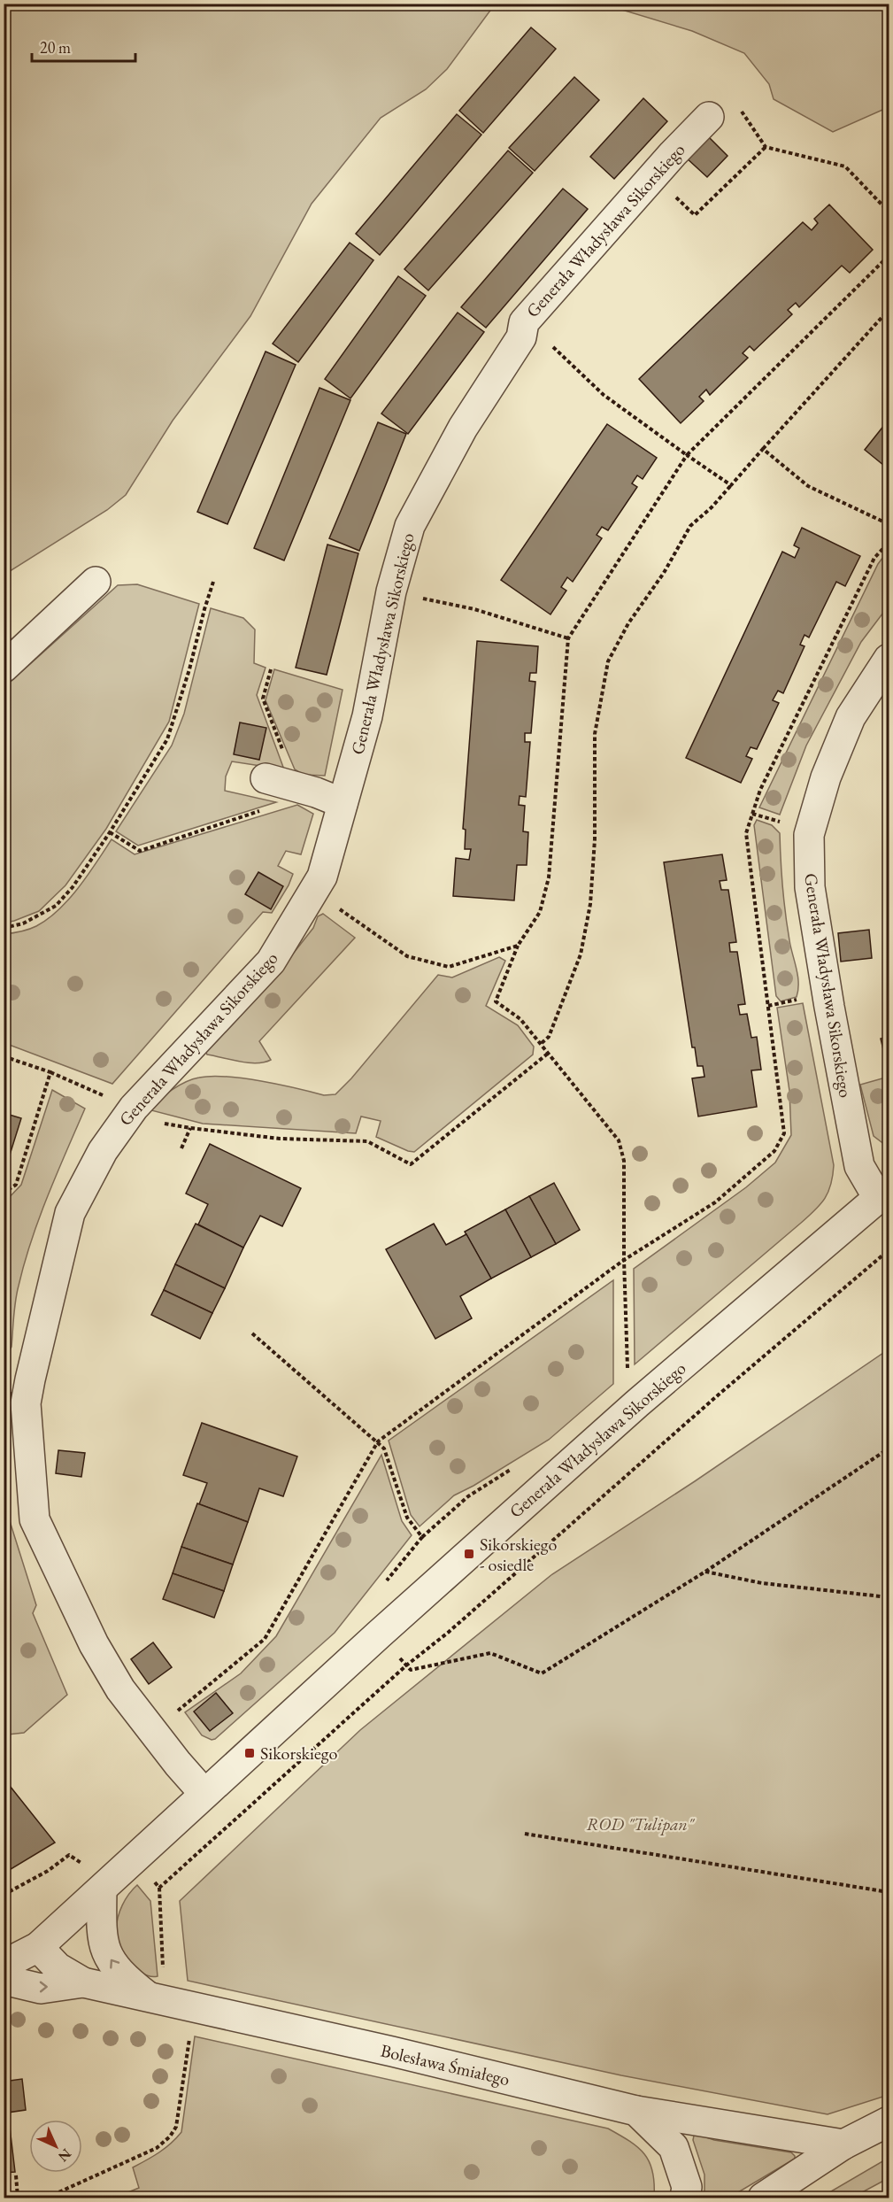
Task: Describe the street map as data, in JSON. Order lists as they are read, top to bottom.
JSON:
{
  "streets": {
    "street": ["Generała Władysława Sikorskiego", "Bolesława Śmiałego"]
  },
  "crossings": [
    ["Generała Władysława Sikorskiego", "Bolesława Śmiałego"]
  ],
  "parks": ["ROD \"Tulipan\""],
  "places": {
    "transit": ["Sikorskiego - osiedle", "Sikorskiego"]
  },
  "scale_bar": "20 m",
  "north": "bottom right"
}
